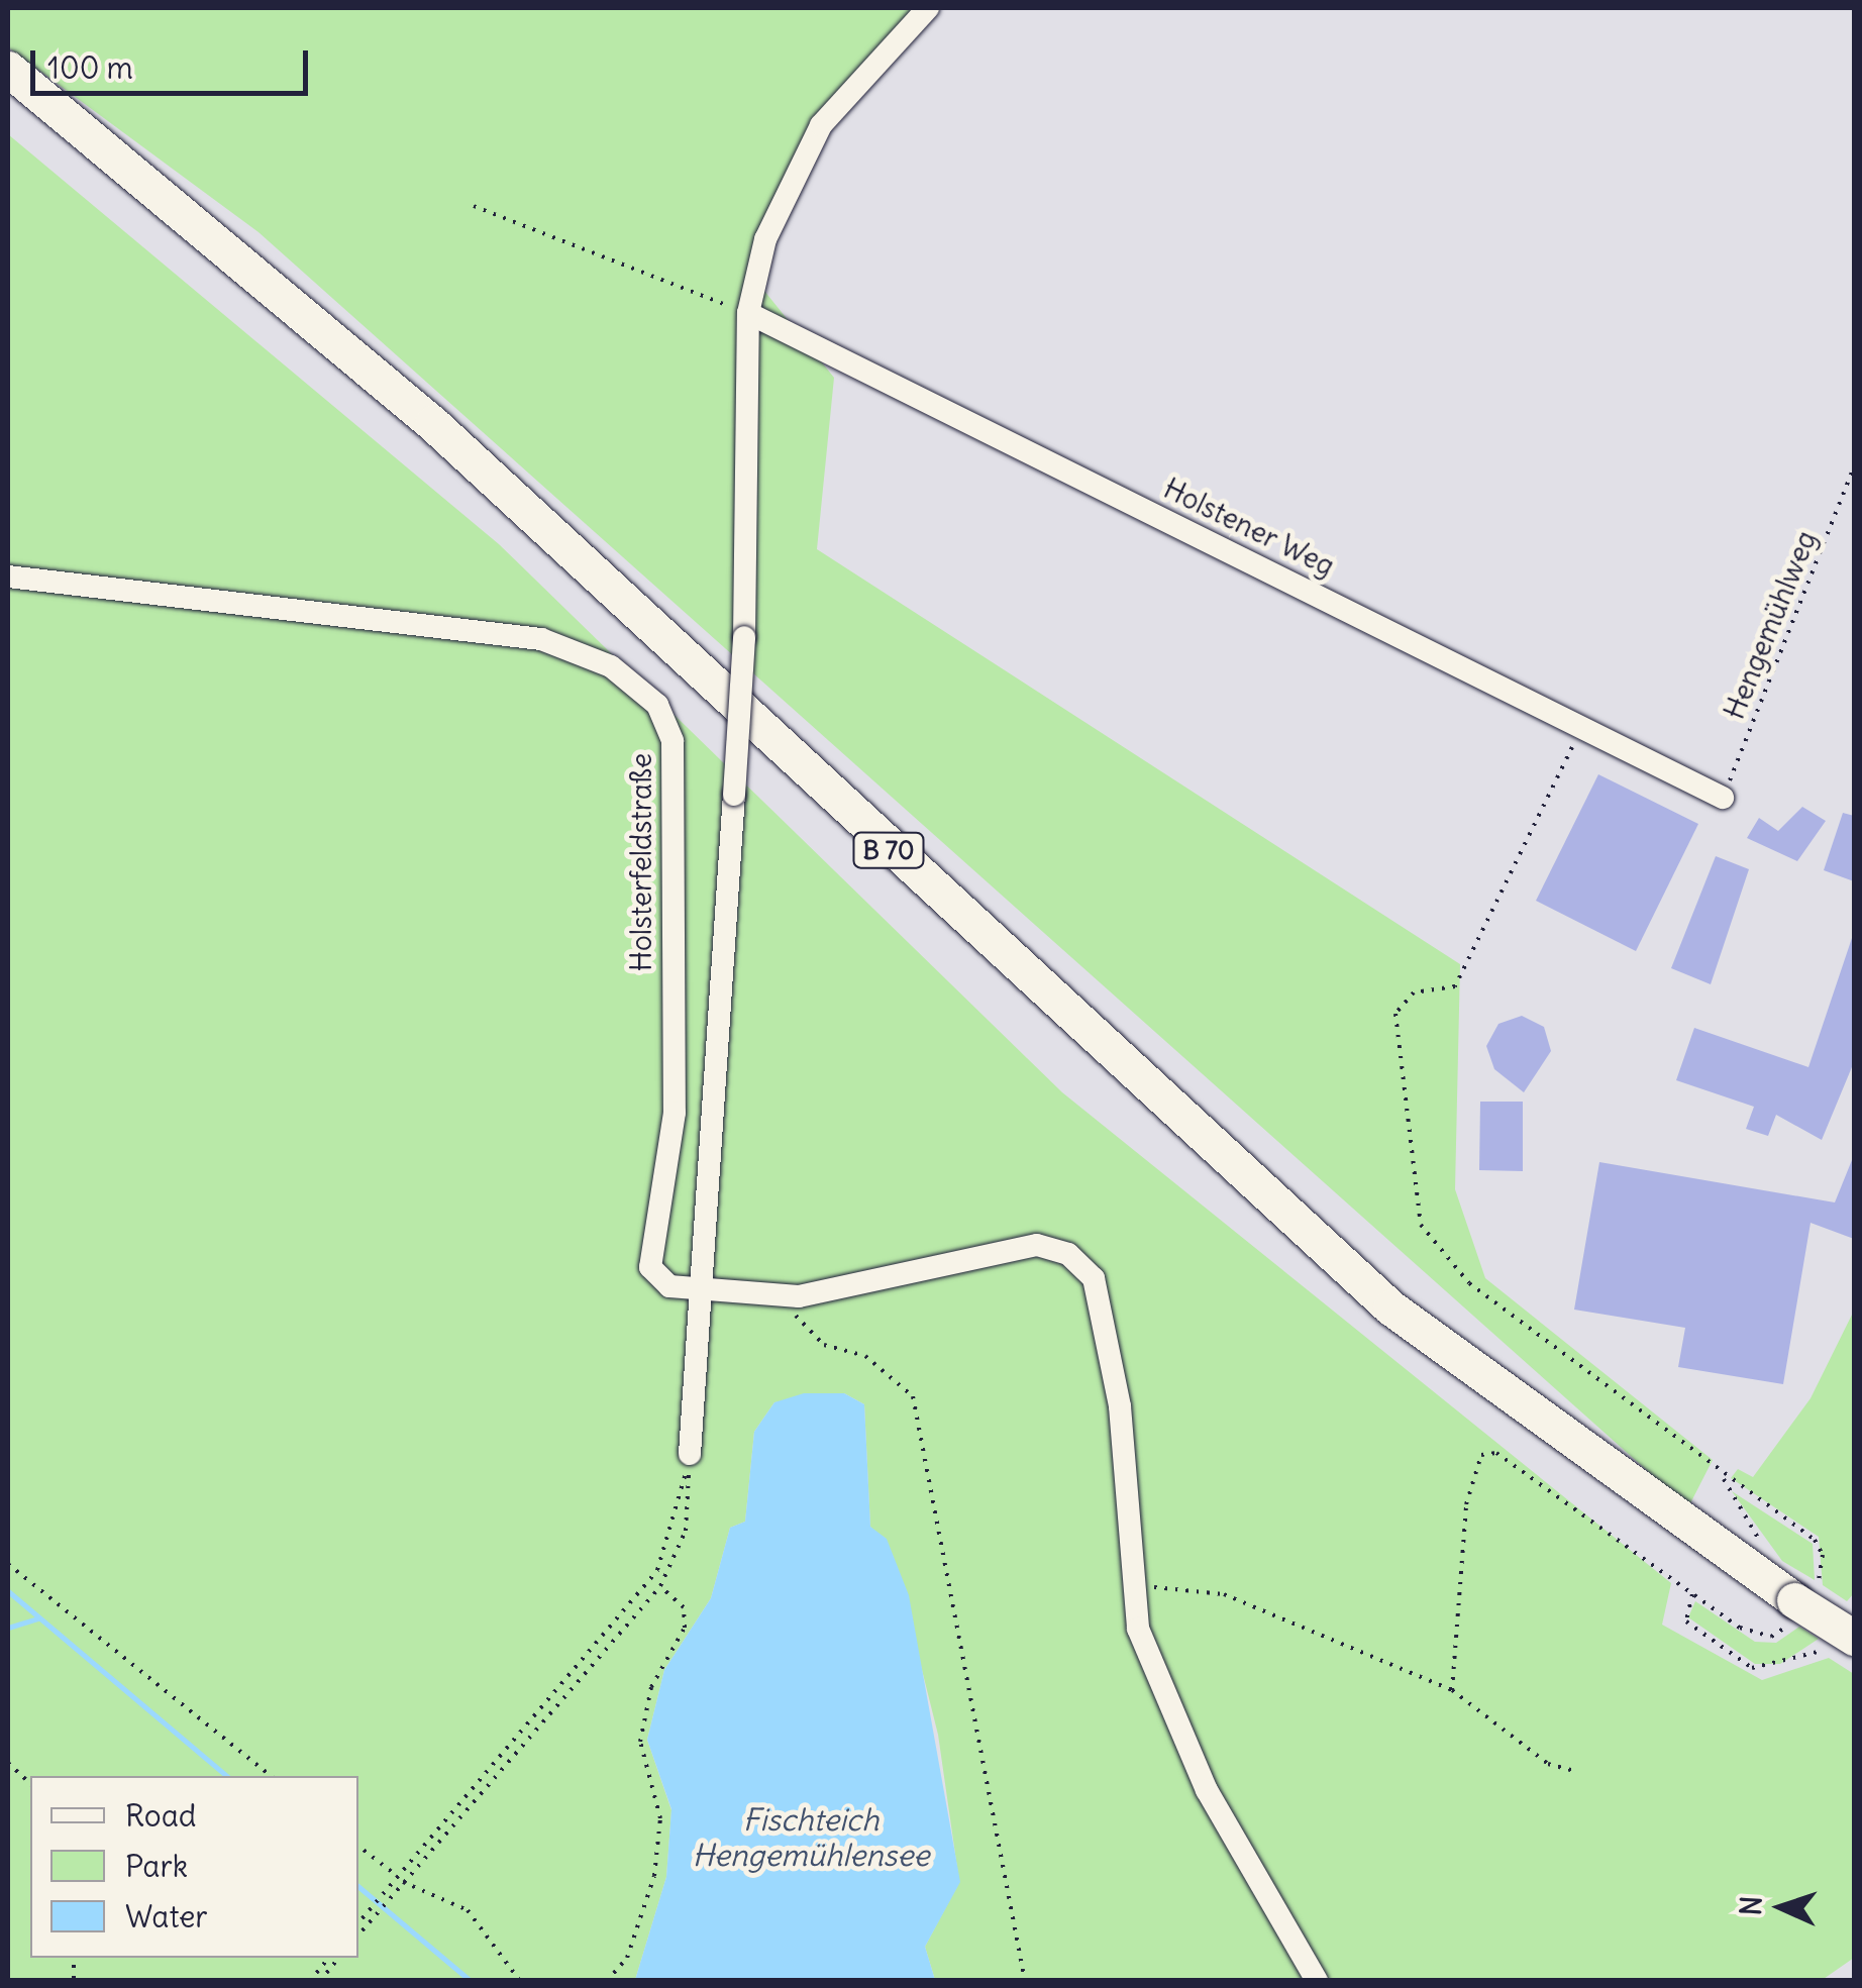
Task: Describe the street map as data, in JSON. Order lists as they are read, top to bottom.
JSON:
{
  "streets": {
    "main road": ["B 70"],
    "street": ["Holstener Weg", "Holsterfeldstraße"],
    "path": ["Hengemühlweg"]
  },
  "crossings": [
    ["Holstener Weg", "Hengemühlweg"]
  ],
  "water": ["Fischteich Hengemühlensee"],
  "legend": ["Road", "Park", "Water"],
  "scale_bar": "100 m",
  "north": "left"
}
